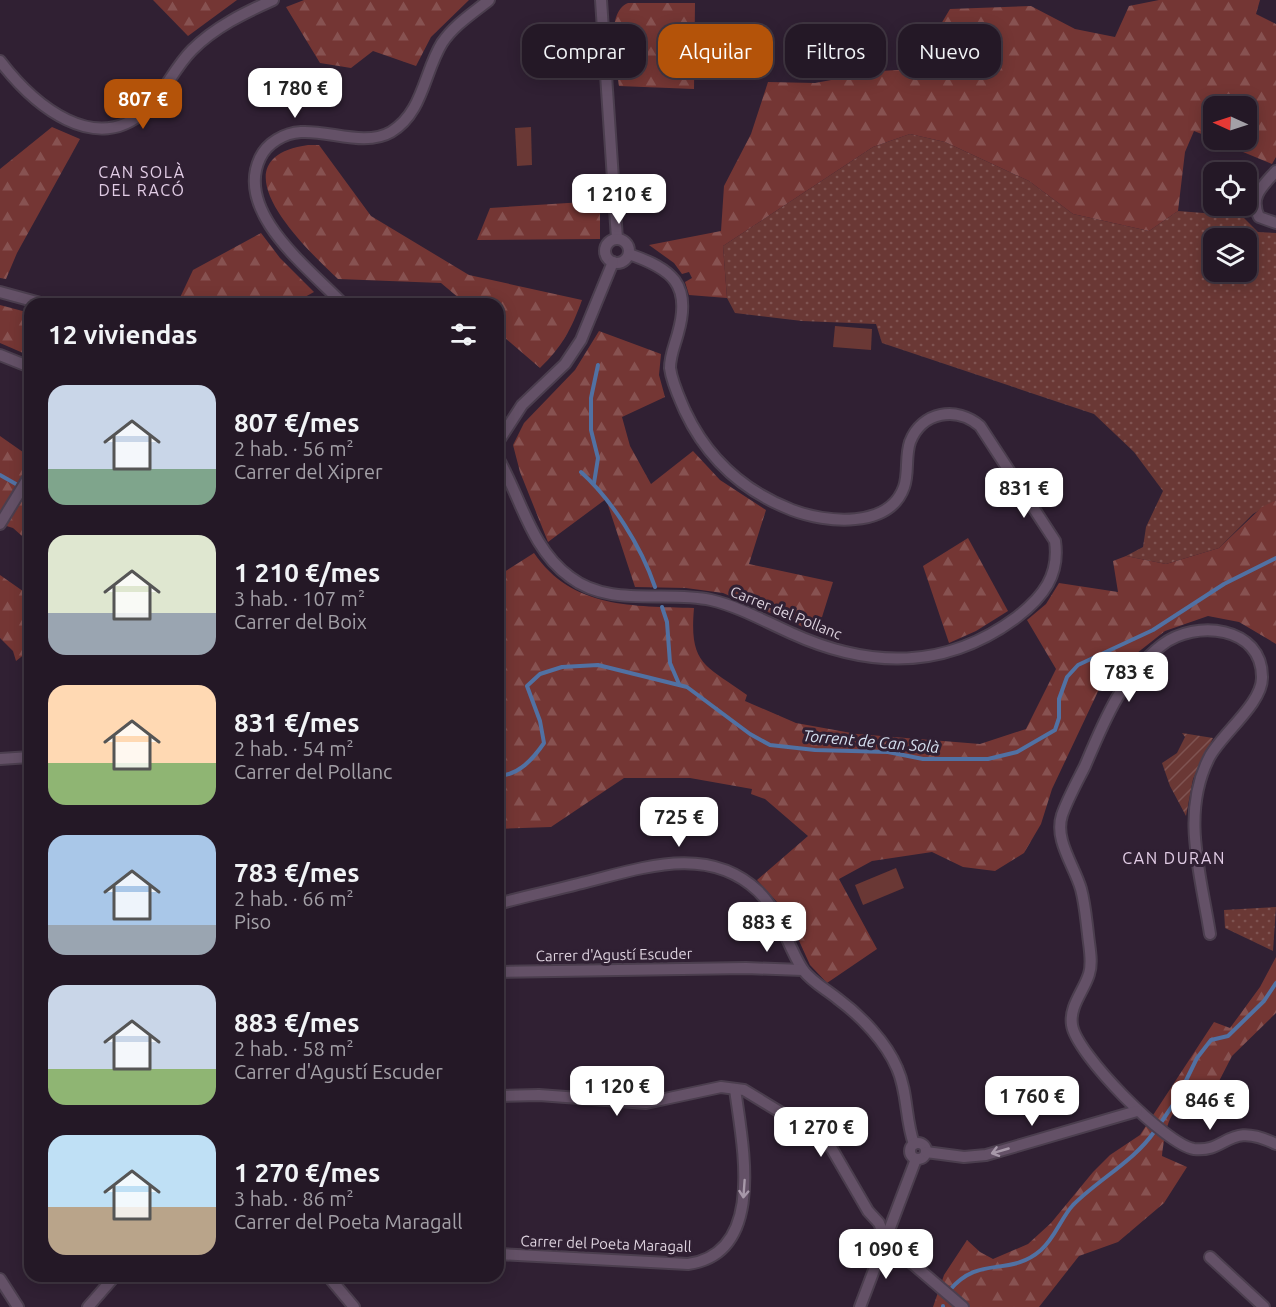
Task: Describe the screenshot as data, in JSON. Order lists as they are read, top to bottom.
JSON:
{
  "streets": {
    "street": ["Carrer del Pollanc", "Carrer d'Agustí Escuder", "Carrer del Poeta Maragall"]
  },
  "districts": ["CAN SOLÀ DEL RACÓ", "CAN DURAN"],
  "water": ["Torrent de Can Solà"],
  "north": "left",
  "page": {
    "chip": [
      "Comprar",
      "Alquilar",
      "Filtros",
      "Nuevo"
    ],
    "price": [
      "1 780 €",
      "807 €",
      "1 210 €",
      "831 €",
      "783 €",
      "725 €",
      "883 €",
      "1 120 €",
      "1 760 €",
      "846 €",
      "1 270 €",
      "1 090 €"
    ],
    "heading": "12 viviendas",
    "list": [
      {
        "name": "807 €/mes",
        "note": "2 hab. · 56 m² · Carrer del Xiprer"
      },
      {
        "name": "1 210 €/mes",
        "note": "3 hab. · 107 m² · Carrer del Boix"
      },
      {
        "name": "831 €/mes",
        "note": "2 hab. · 54 m² · Carrer del Pollanc"
      },
      {
        "name": "783 €/mes",
        "note": "2 hab. · 66 m² · Piso"
      },
      {
        "name": "883 €/mes",
        "note": "2 hab. · 58 m² · Carrer d'Agustí Escuder"
      },
      {
        "name": "1 270 €/mes",
        "note": "3 hab. · 86 m² · Carrer del Poeta Maragall"
      }
    ]
  }
}
